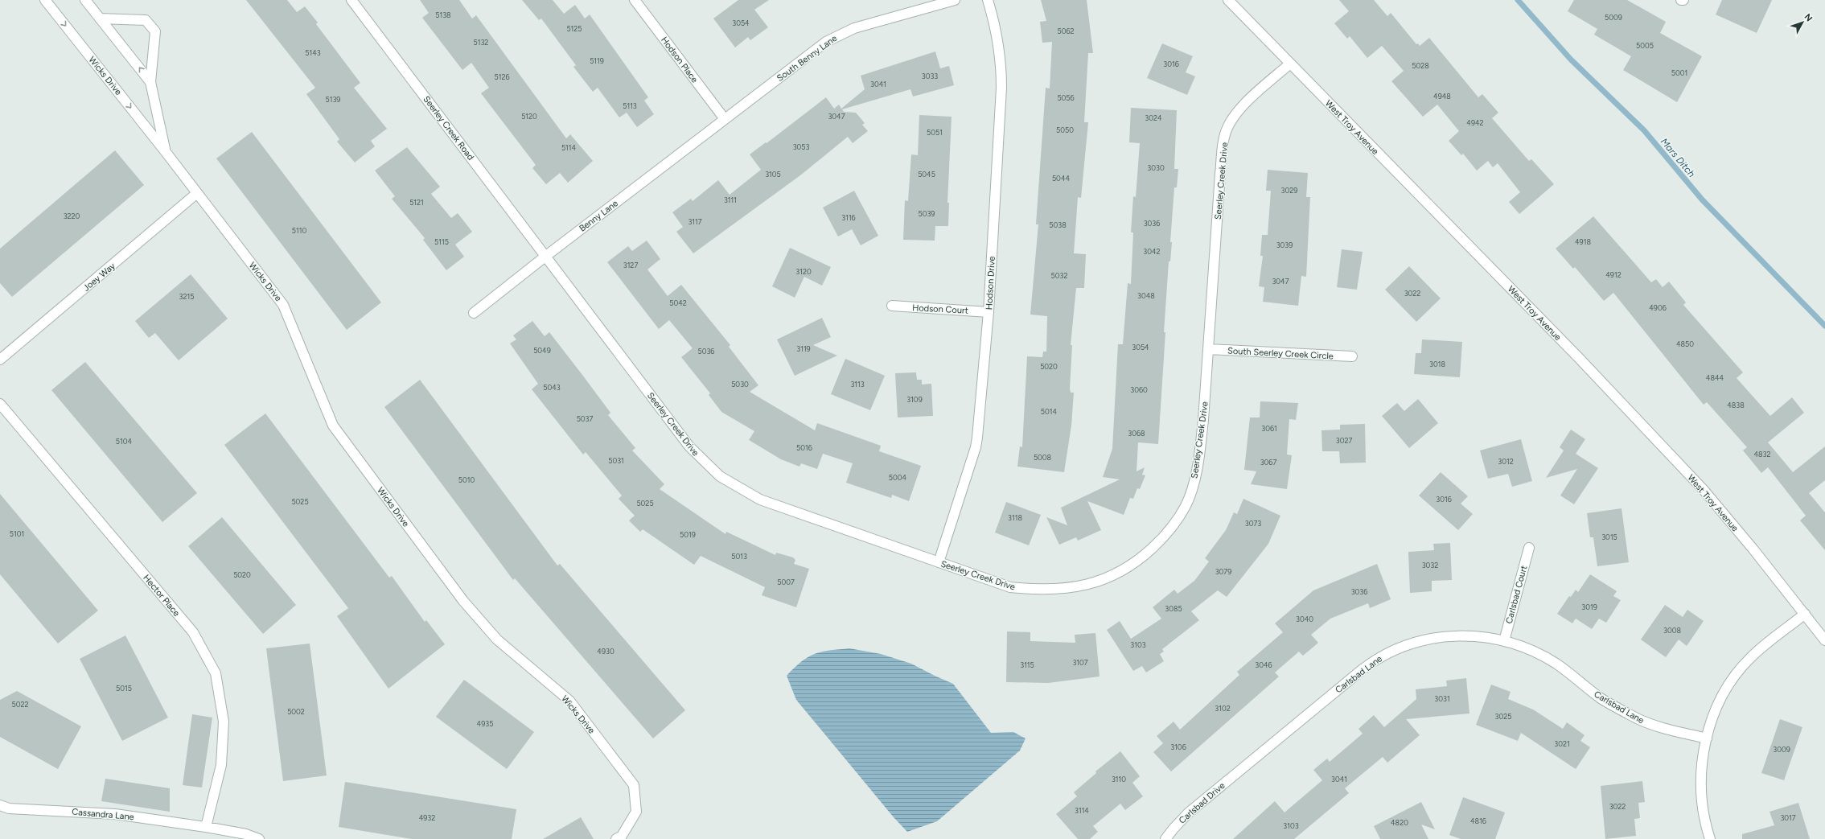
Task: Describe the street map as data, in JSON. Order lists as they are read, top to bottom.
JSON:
{
  "streets": {
    "street": [
      "South Benny Lane",
      "Hodson Place",
      "Wicks Drive",
      "West Troy Avenue",
      "Seerley Creek Road",
      "Seerley Creek Drive",
      "Benny Lane",
      "Joey Way",
      "Hodson Drive",
      "Hodson Court",
      "South Seerley Creek Circle",
      "Carlsbad Court",
      "Hector Place",
      "Carlsbad Lane",
      "Carlsbad Drive",
      "Cassandra Lane"
    ]
  },
  "crossings": [
    ["South Benny Lane", "Hodson Place"],
    ["South Benny Lane", "Benny Lane"],
    ["Hodson Place", "Benny Lane"],
    ["Wicks Drive", "Joey Way"],
    ["West Troy Avenue", "Seerley Creek Drive"],
    ["Seerley Creek Road", "Seerley Creek Drive"],
    ["Seerley Creek Road", "Benny Lane"],
    ["Seerley Creek Drive", "Benny Lane"],
    ["Seerley Creek Drive", "Hodson Drive"],
    ["Seerley Creek Drive", "South Seerley Creek Circle"],
    ["Hodson Drive", "Hodson Court"],
    ["Carlsbad Court", "Carlsbad Lane"],
    ["Hector Place", "Cassandra Lane"],
    ["Carlsbad Lane", "Carlsbad Drive"]
  ],
  "water": ["Mars Ditch"],
  "house_numbers": [
    "5138",
    "5009",
    "3054",
    "5125",
    "5062",
    "5132",
    "5005",
    "5143",
    "5119",
    "3016",
    "5028",
    "5001",
    "3033",
    "5126",
    "3041",
    "4948",
    "5056",
    "5139",
    "5113",
    "5120",
    "3047",
    "3024",
    "4942",
    "5050",
    "5051",
    "3053",
    "5114",
    "3030",
    "3105",
    "5045",
    "5044",
    "3029",
    "3111",
    "5121",
    "5039",
    "3220",
    "3116",
    "3117",
    "3036",
    "5038",
    "5110",
    "5115",
    "4918",
    "3039",
    "3042",
    "3127",
    "3120",
    "4912",
    "5032",
    "3047",
    "3022",
    "3048",
    "3215",
    "5042",
    "4906",
    "4850",
    "3054",
    "3119",
    "5049",
    "5036",
    "3018",
    "5020",
    "4844",
    "5030",
    "3113",
    "5043",
    "3060",
    "3109",
    "4838",
    "5014",
    "5037",
    "3061",
    "3068",
    "3027",
    "5104",
    "5016",
    "4832",
    "5008",
    "5031",
    "3012",
    "3067",
    "5004",
    "5010",
    "3016",
    "5025",
    "5025",
    "3118",
    "3073",
    "5101",
    "5019",
    "3015",
    "5013",
    "3032",
    "3079",
    "5020",
    "5007",
    "3036",
    "3019",
    "3085",
    "3040",
    "3008",
    "3103",
    "4930",
    "3107",
    "3115",
    "3046",
    "5015",
    "3031",
    "5022",
    "3102",
    "5002",
    "3025",
    "4935",
    "3021",
    "3106",
    "3009",
    "3110",
    "3041",
    "3022",
    "3114",
    "4932",
    "3017",
    "4816",
    "4820",
    "3103"
  ],
  "north": "top right"
}
